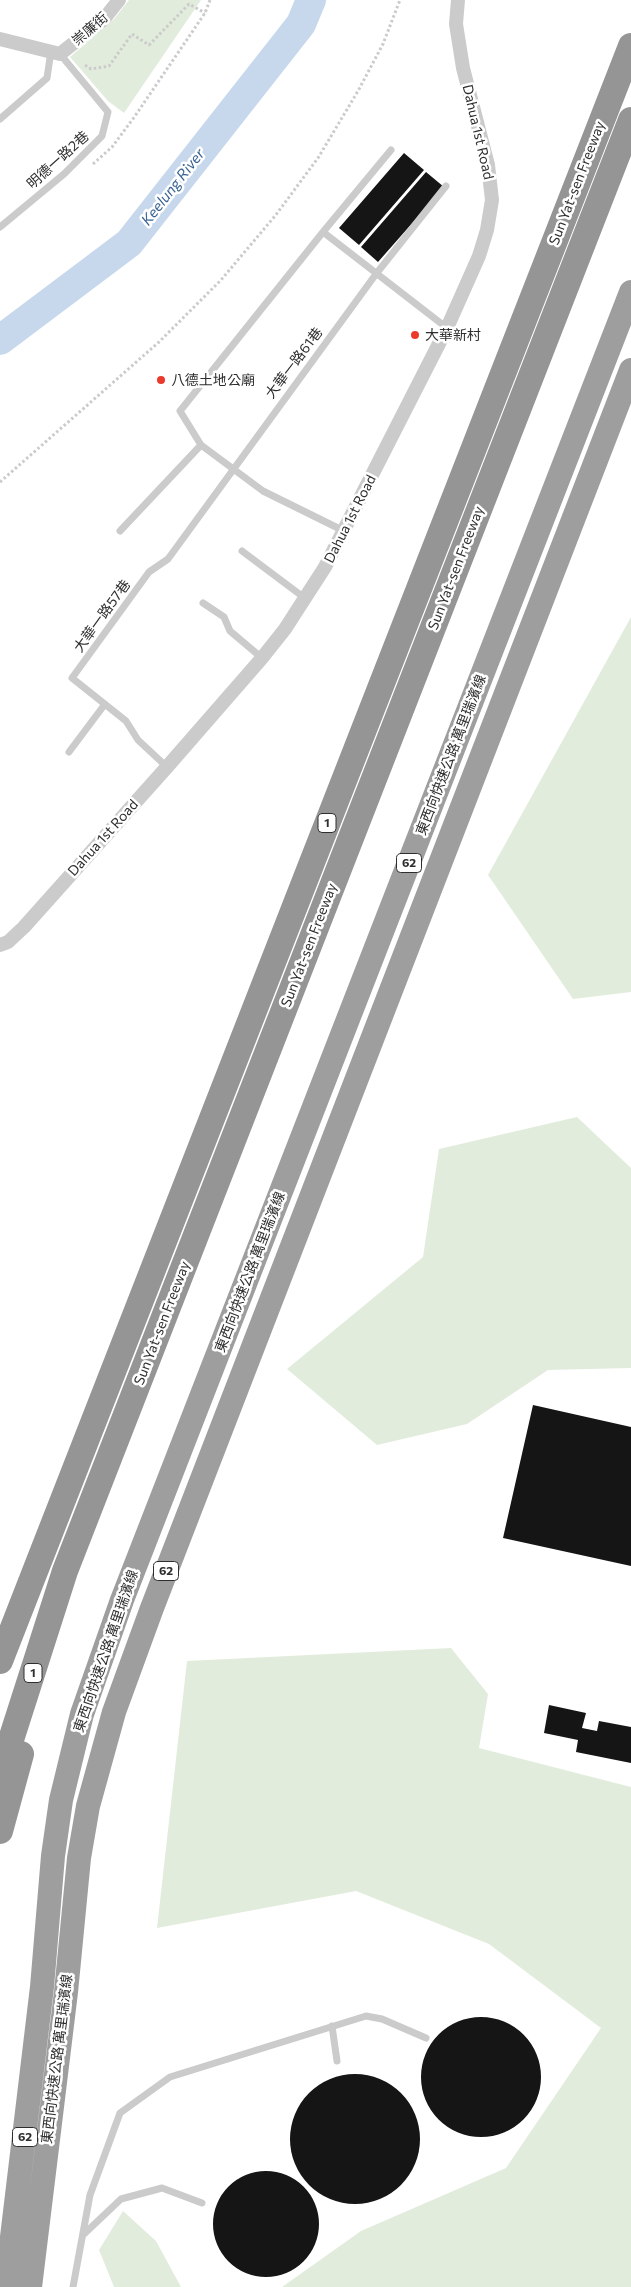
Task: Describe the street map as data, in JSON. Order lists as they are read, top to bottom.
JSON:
{
  "streets": {
    "highway": [
      "Sun Yat-sen Freeway",
      "東西向快速公路 萬里瑞濱線",
      "1",
      "62"
    ],
    "street": ["崇廉街", "Dahua 1st Road"],
    "lane": ["明德一路2巷", "大華一路61巷", "大華一路57巷"]
  },
  "crossings": [
    ["崇廉街", "明德一路2巷"],
    ["Dahua 1st Road", "大華一路57巷"],
    ["大華一路61巷", "大華一路57巷"]
  ],
  "water": ["Keelung River"],
  "places": ["大華新村", "八德土地公廟"]
}
